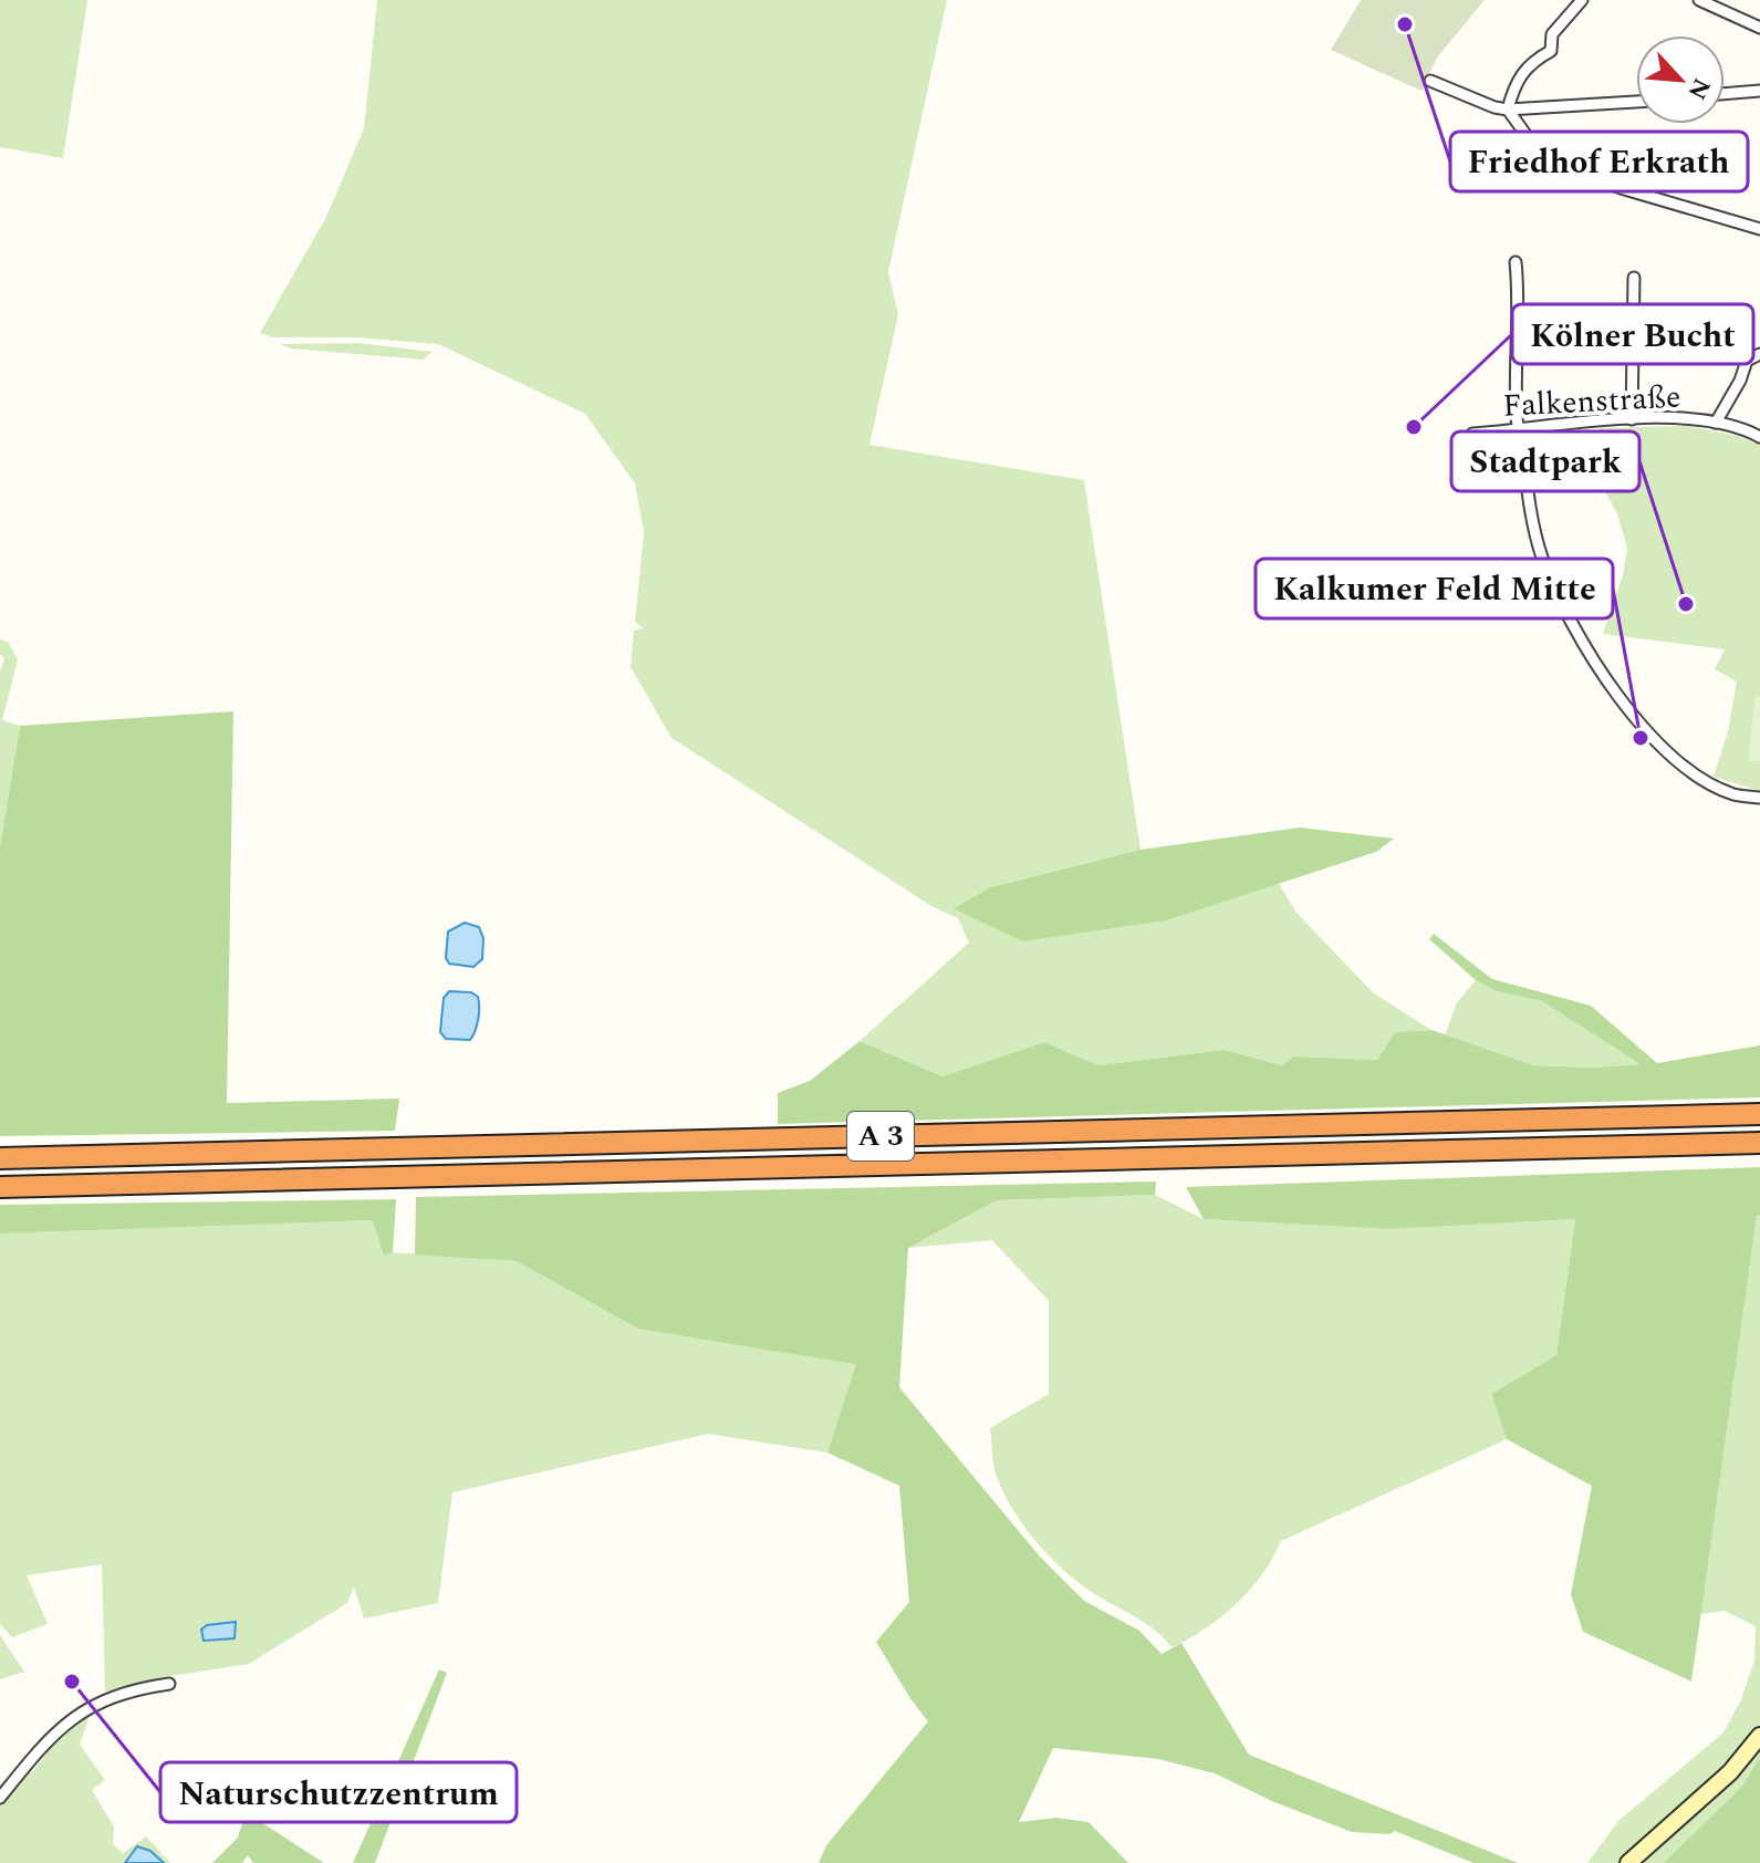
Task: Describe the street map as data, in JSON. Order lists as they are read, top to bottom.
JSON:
{
  "streets": {
    "highway": ["A 3"],
    "street": ["Falkenstraße"]
  },
  "places": [
    "Friedhof Erkrath",
    "Kölner Bucht",
    "Stadtpark",
    "Kalkumer Feld Mitte",
    "Naturschutzzentrum"
  ],
  "north": "bottom right"
}
